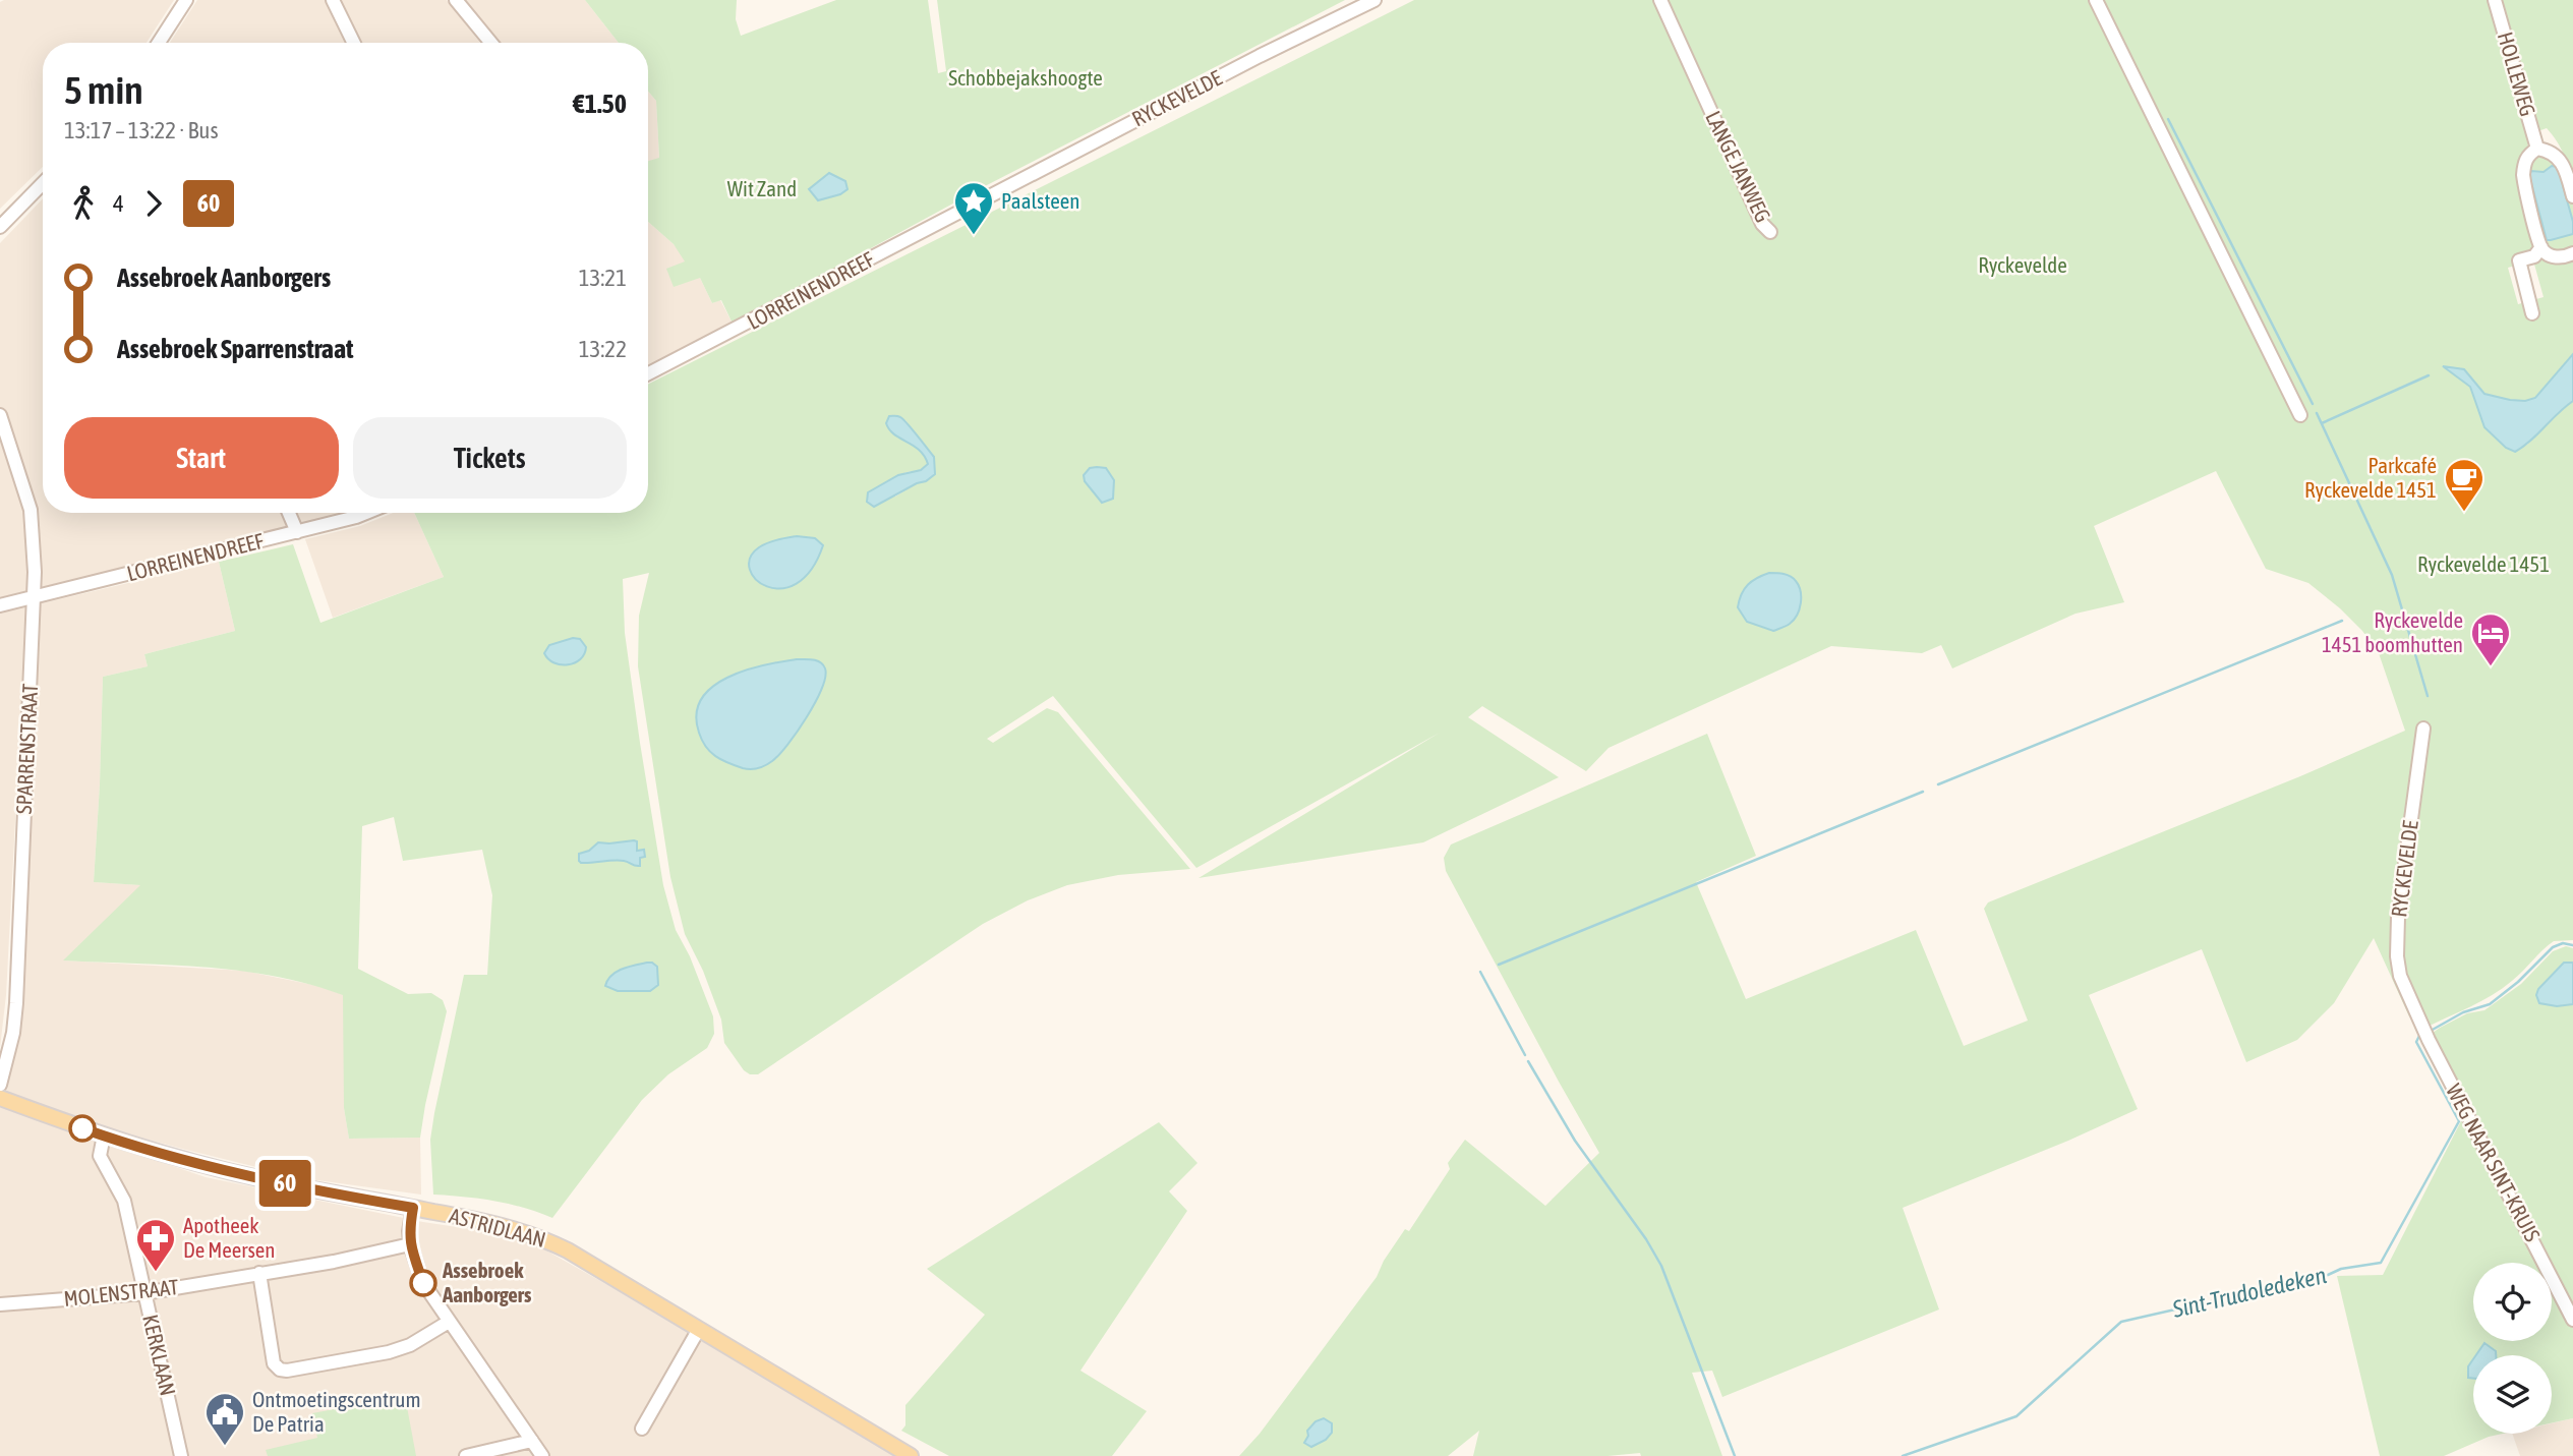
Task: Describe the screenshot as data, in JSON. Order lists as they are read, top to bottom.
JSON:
{
  "streets": {
    "main road": ["ASTRIDLAAN"],
    "street": [
      "HOLLEWEG",
      "RYCKEVELDE",
      "LANGE JANWEG",
      "LORREINENDREEF",
      "SPARRENSTRAAT",
      "WEG NAAR SINT-KRUIS",
      "MOLENSTRAAT",
      "KERKLAAN"
    ]
  },
  "crossings": [
    ["RYCKEVELDE", "LORREINENDREEF"],
    ["RYCKEVELDE", "WEG NAAR SINT-KRUIS"],
    ["LORREINENDREEF", "SPARRENSTRAAT"],
    ["ASTRIDLAAN", "KERKLAAN"],
    ["MOLENSTRAAT", "KERKLAAN"]
  ],
  "water": ["Sint-Trudoledeken"],
  "parks": [
    "Schobbejakshoogte",
    "Wit Zand",
    "Ryckevelde",
    "Ryckevelde 1451"
  ],
  "places": {
    "place": ["Paalsteen"],
    "cafe": ["Parkcafé Ryckevelde 1451"],
    "hotel": ["Ryckevelde 1451 boomhutten"],
    "pharmacy": ["Apotheek De Meersen"],
    "other": ["Assebroek Aanborgers"],
    "public building": ["Ontmoetingscentrum De Patria"]
  },
  "lines": ["bus line 60"],
  "page": {
    "on_map": "60",
    "heading": ["5 min", "13:17 – 13:22 · Bus", "€1.50"],
    "legs": ["4", "60"],
    "list": [
      {
        "name": "Assebroek Aanborgers",
        "value": "13:21"
      },
      {
        "name": "Assebroek Sparrenstraat",
        "value": "13:22"
      }
    ],
    "buttons": ["Start", "Tickets"]
  }
}
